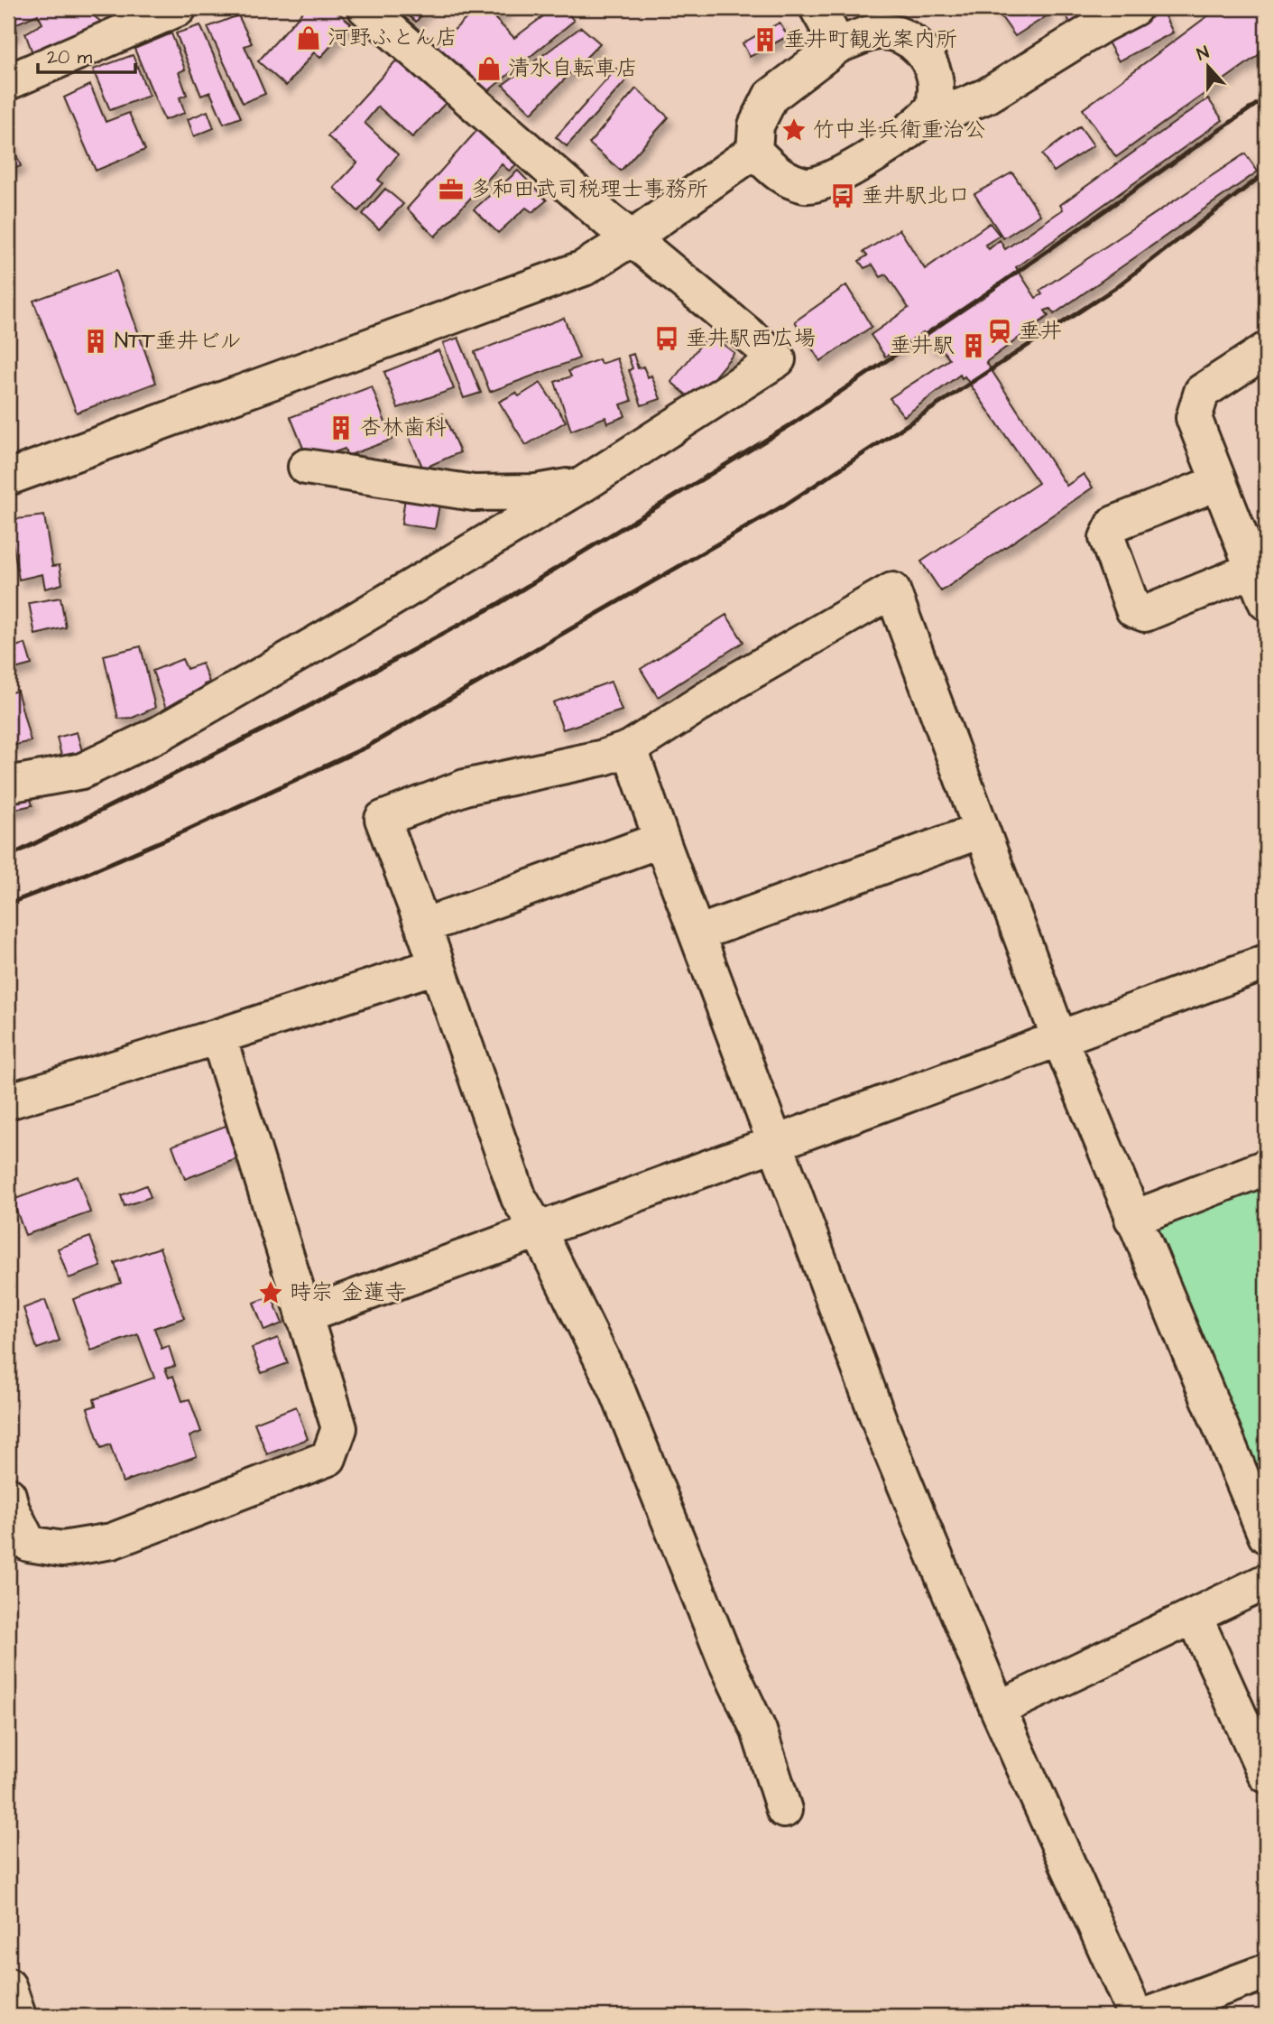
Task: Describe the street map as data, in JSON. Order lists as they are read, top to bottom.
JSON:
{
  "places": {
    "shop": ["河野ふとん店", "清水自転車店"],
    "building": [
      "垂井町観光案内所",
      "NTT垂井ビル",
      "垂井駅",
      "杏林歯科"
    ],
    "place": ["竹中半兵衛重治公", "時宗 金蓮寺"],
    "office": ["多和田武司税理士事務所"],
    "bus stop": ["垂井駅北口", "垂井駅西広場"],
    "station": ["垂井"]
  },
  "scale_bar": "20 m",
  "north": "top"
}
